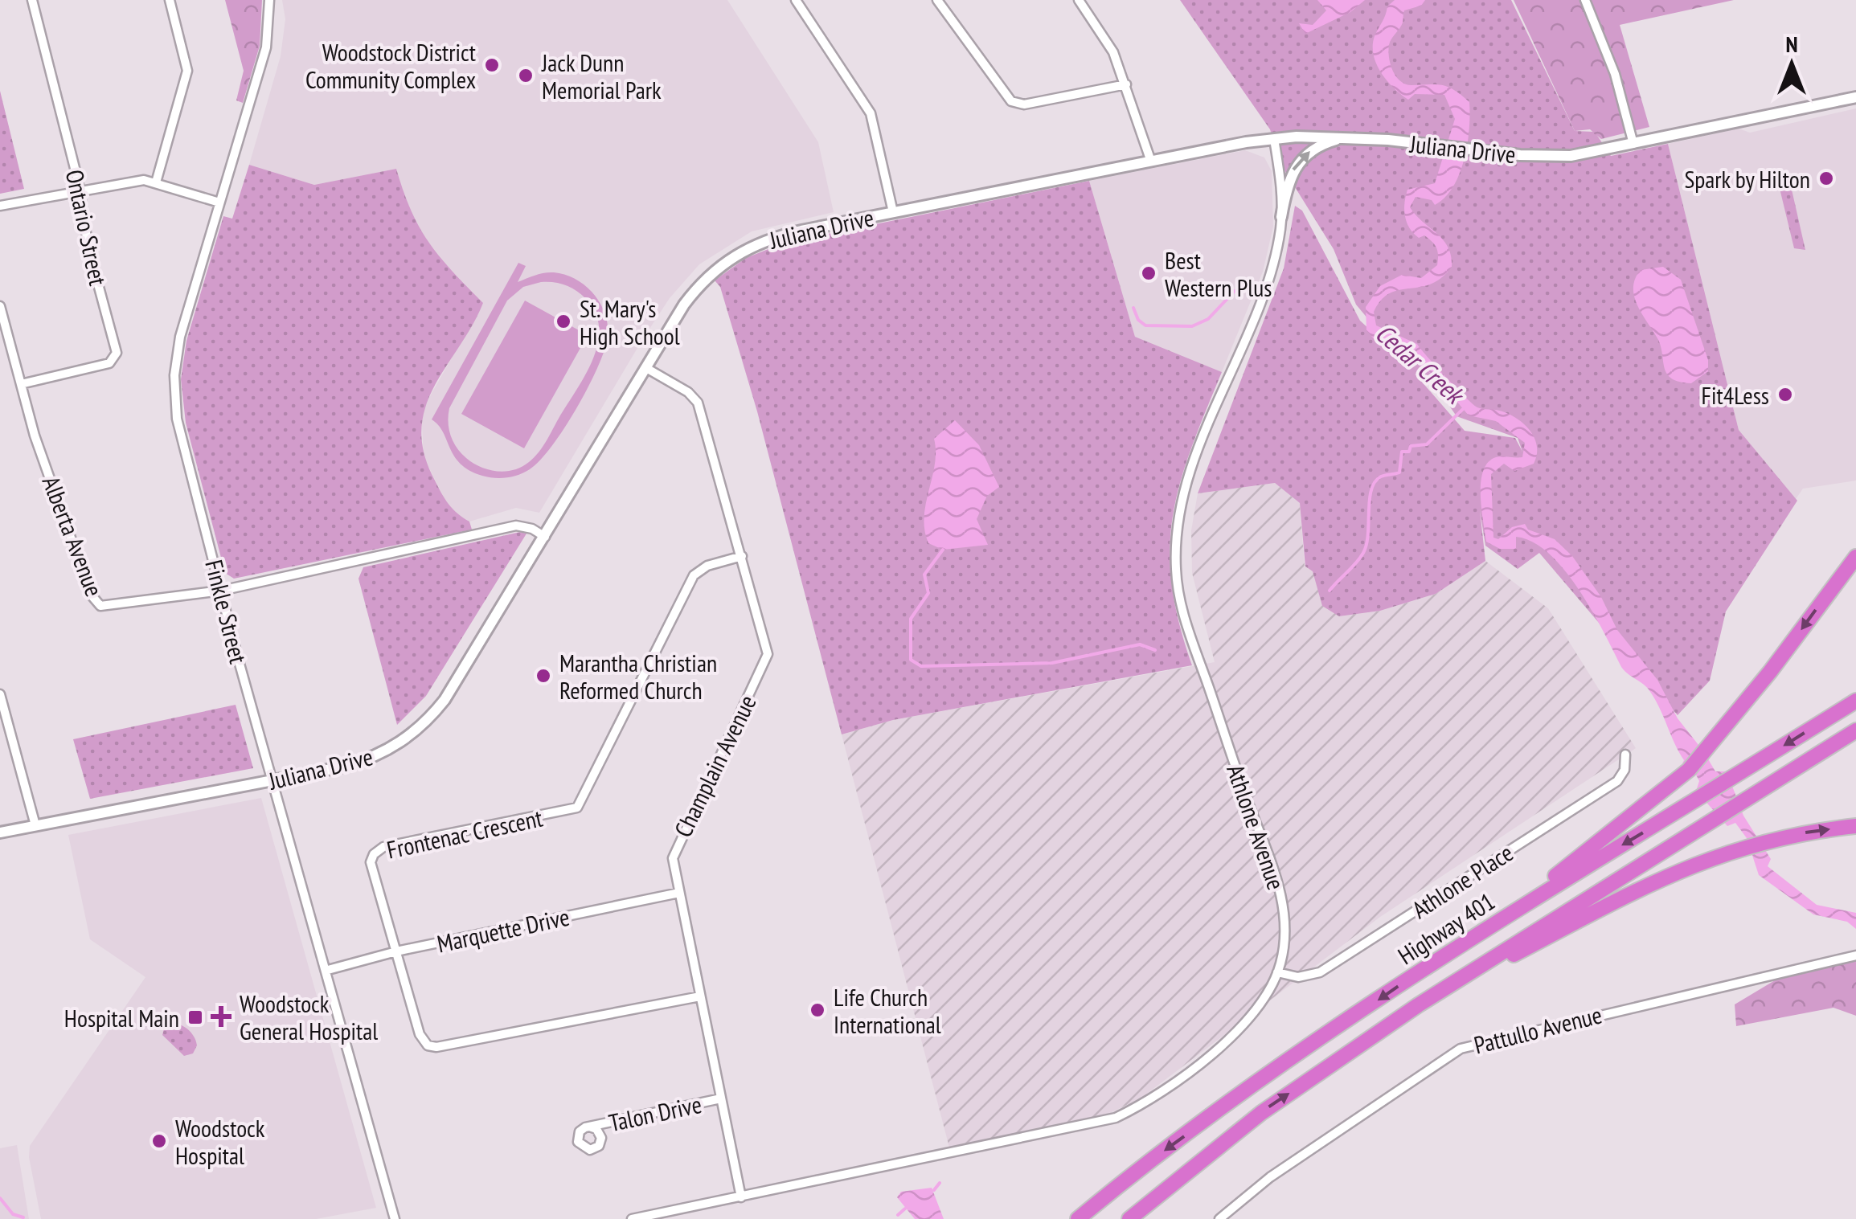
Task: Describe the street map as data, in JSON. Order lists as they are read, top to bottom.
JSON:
{
  "streets": {
    "highway": ["Highway 401"],
    "street": [
      "Juliana Drive",
      "Ontario Street",
      "Alberta Avenue",
      "Finkle Street",
      "Champlain Avenue",
      "Athlone Avenue",
      "Frontenac Crescent",
      "Athlone Place",
      "Marquette Drive",
      "Pattullo Avenue",
      "Talon Drive"
    ]
  },
  "crossings": [
    ["Juliana Drive", "Alberta Avenue"],
    ["Juliana Drive", "Finkle Street"],
    ["Juliana Drive", "Champlain Avenue"],
    ["Juliana Drive", "Athlone Avenue"],
    ["Ontario Street", "Alberta Avenue"],
    ["Alberta Avenue", "Finkle Street"],
    ["Finkle Street", "Marquette Drive"],
    ["Champlain Avenue", "Athlone Avenue"],
    ["Champlain Avenue", "Frontenac Crescent"],
    ["Champlain Avenue", "Marquette Drive"],
    ["Champlain Avenue", "Talon Drive"],
    ["Athlone Avenue", "Athlone Place"],
    ["Frontenac Crescent", "Marquette Drive"]
  ],
  "water": ["Cedar Creek"],
  "places": {
    "other": [
      "Woodstock District Community Complex",
      "Jack Dunn Memorial Park",
      "Spark by Hilton",
      "Best Western Plus",
      "St. Mary's High School",
      "Fit4Less",
      "Marantha Christian Reformed Church",
      "Life Church International",
      "Woodstock Hospital"
    ],
    "health": ["Woodstock General Hospital"],
    "transit": ["Hospital Main"]
  },
  "north": "top"
}
